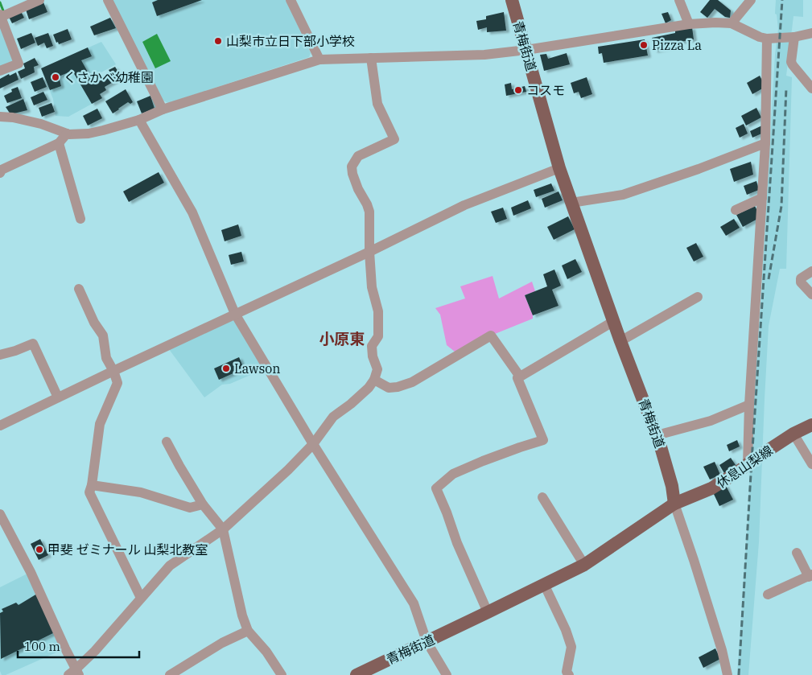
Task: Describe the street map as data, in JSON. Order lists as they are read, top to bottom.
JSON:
{
  "streets": {
    "main road": ["青梅街道", "休息山梨線"]
  },
  "crossings": [
    ["青梅街道", "休息山梨線"]
  ],
  "districts": ["小原東"],
  "places": [
    "山梨市立日下部小学校",
    "Pizza La",
    "くさかべ幼稚園",
    "コスモ",
    "Lawson",
    "甲斐 ゼミナール 山梨北教室"
  ],
  "scale_bar": "100 m"
}
